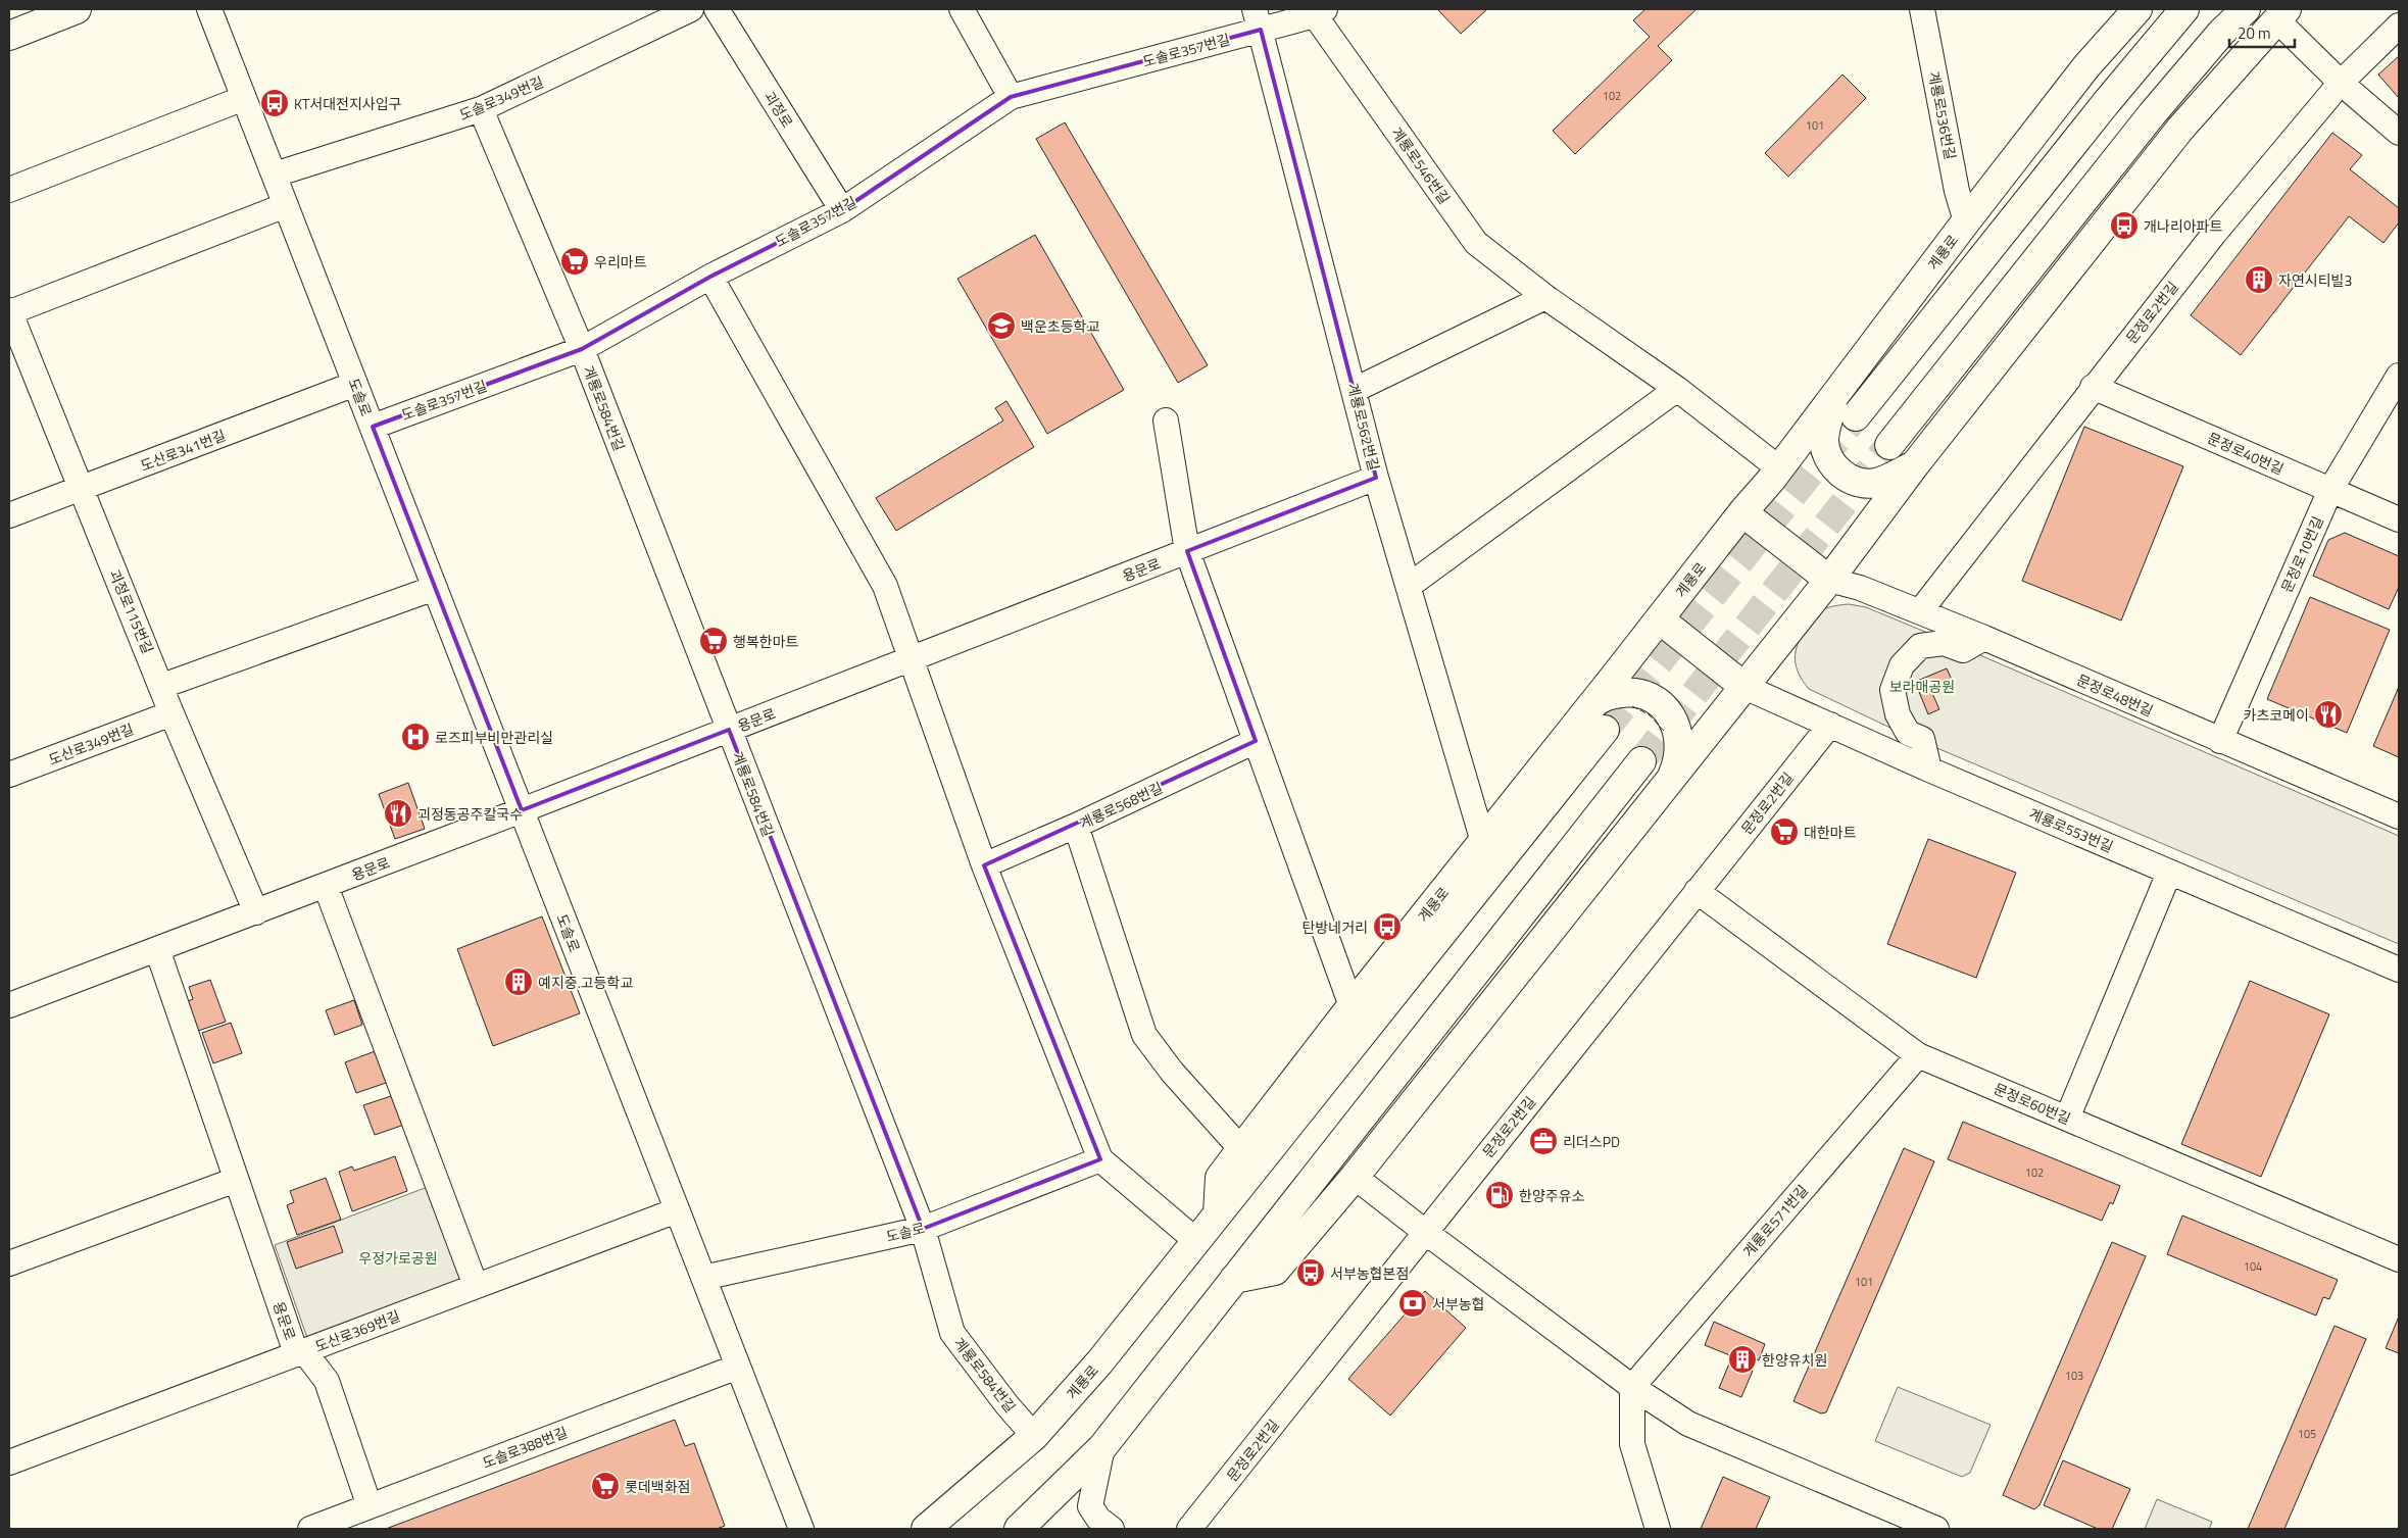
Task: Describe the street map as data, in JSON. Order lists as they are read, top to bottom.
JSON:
{
  "streets": {
    "main road": ["계룡로"],
    "street": [
      "도솔로357번길",
      "도솔로349번길",
      "괴정로",
      "계룡로536번길",
      "계룡로546번길",
      "문정로2번길",
      "도솔로",
      "계룡로584번길",
      "계룡로562번길",
      "도산로341번길",
      "문정로40번길",
      "문정로10번길",
      "용문로",
      "괴정로115번길",
      "문정로48번길",
      "도산로349번길",
      "계룡로568번길",
      "계룡로553번길",
      "문정로60번길",
      "계룡로571번길",
      "도산로369번길",
      "도솔로388번길"
    ]
  },
  "crossings": [
    ["도솔로357번길", "괴정로"],
    ["도솔로357번길", "계룡로546번길"],
    ["도솔로357번길", "도솔로"],
    ["도솔로357번길", "계룡로584번길"],
    ["도솔로357번길", "계룡로562번길"],
    ["도솔로349번길", "도솔로"],
    ["도솔로349번길", "계룡로584번길"],
    ["계룡로536번길", "계룡로"],
    ["계룡로546번길", "계룡로"],
    ["계룡로546번길", "계룡로562번길"],
    ["계룡로", "계룡로584번길"],
    ["계룡로", "계룡로562번길"],
    ["문정로2번길", "문정로40번길"],
    ["문정로2번길", "문정로48번길"],
    ["문정로2번길", "계룡로553번길"],
    ["문정로2번길", "문정로60번길"],
    ["도솔로", "계룡로584번길"],
    ["도솔로", "도산로341번길"],
    ["도솔로", "용문로"],
    ["도솔로", "도산로369번길"],
    ["도솔로", "도솔로388번길"],
    ["계룡로584번길", "용문로"],
    ["계룡로562번길", "용문로"],
    ["도산로341번길", "괴정로115번길"],
    ["문정로40번길", "문정로10번길"],
    ["문정로10번길", "문정로48번길"],
    ["용문로", "괴정로115번길"],
    ["용문로", "도산로369번길"],
    ["용문로", "도솔로388번길"],
    ["괴정로115번길", "도산로349번길"],
    ["문정로60번길", "계룡로571번길"]
  ],
  "parks": ["보라매공원", "우정가로공원"],
  "places": {
    "bus stop": [
      "KT서대전지사입구",
      "개나리아파트",
      "탄방네거리",
      "서부농협본점"
    ],
    "supermarket": [
      "우리마트",
      "행복한마트",
      "대한마트",
      "롯데백화점"
    ],
    "building": ["자연시티빌3", "예지중.고등학교", "한양유치원"],
    "school or university": ["백운초등학교"],
    "restaurant": ["카츠코메이", "괴정동공주칼국수"],
    "hospital": ["로즈피부비만관리실"],
    "office": ["리더스PD"],
    "fuel station": ["한양주유소"],
    "bank": ["서부농협"]
  },
  "house_numbers": [
    "102",
    "101",
    "102",
    "104",
    "101",
    "103",
    "105"
  ],
  "scale_bar": "20 m"
}
